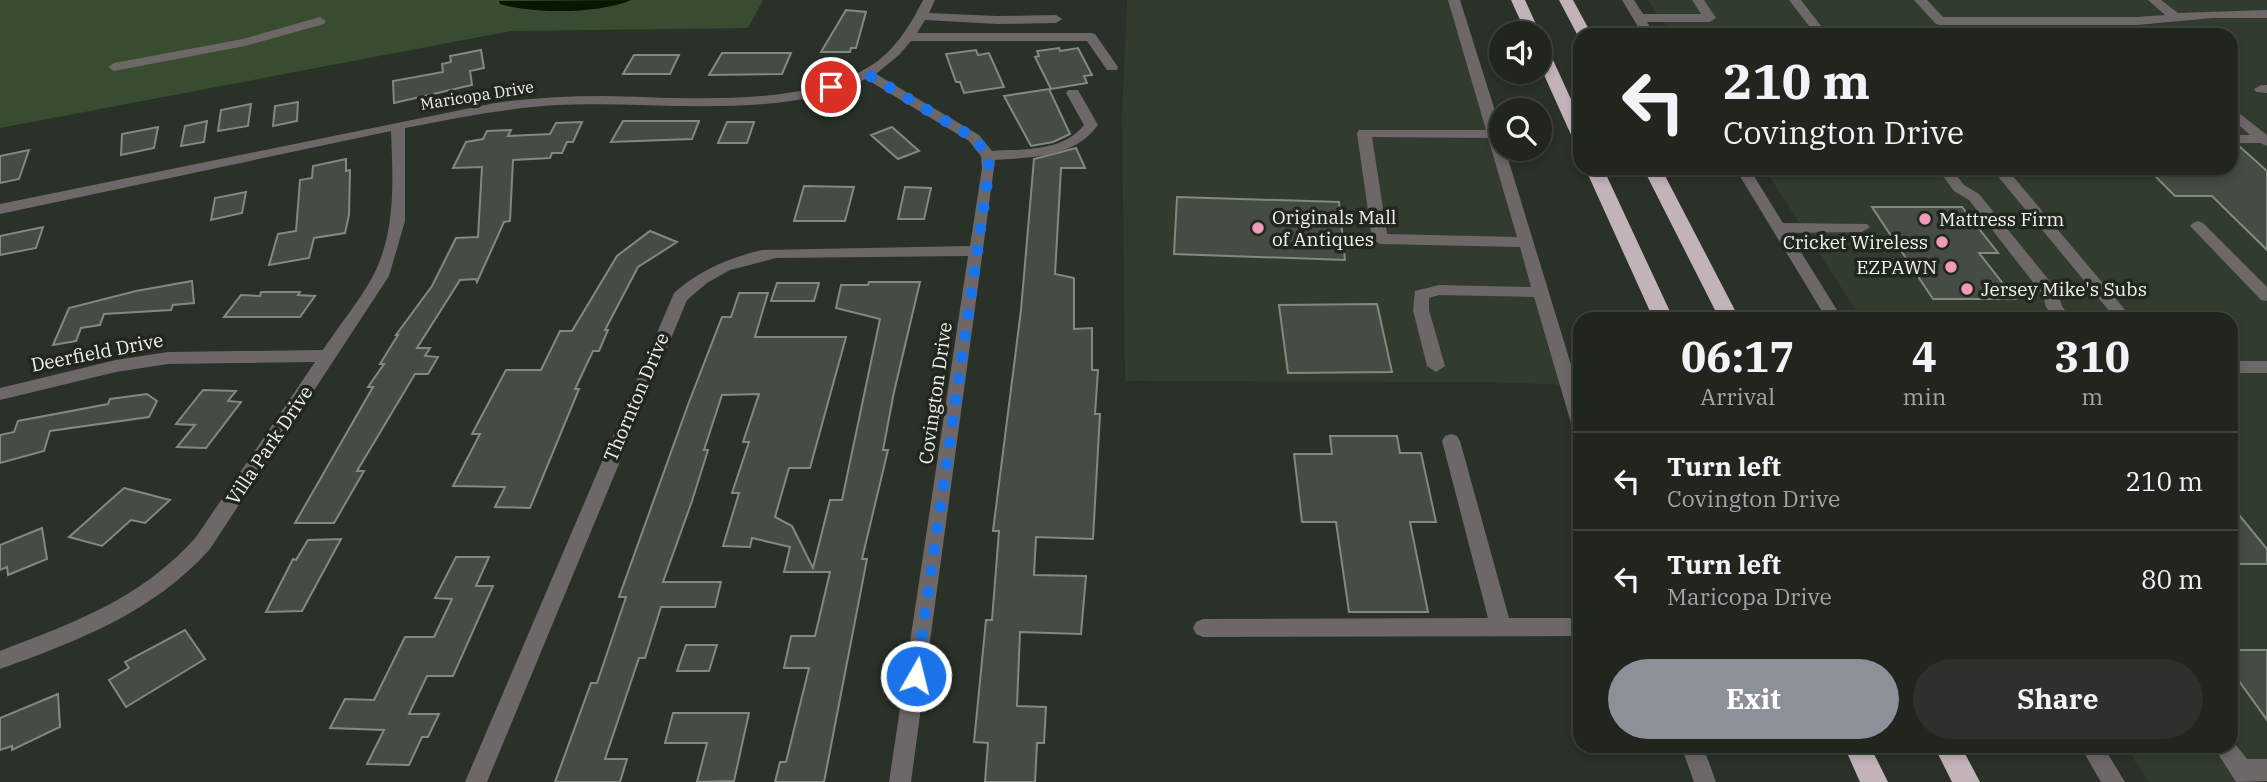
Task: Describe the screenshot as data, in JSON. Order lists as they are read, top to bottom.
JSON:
{
  "streets": {
    "street": [
      "Maricopa Drive",
      "Deerfield Drive",
      "Covington Drive",
      "Thornton Drive",
      "Villa Park Drive"
    ]
  },
  "crossings": [
    ["Maricopa Drive", "Villa Park Drive"],
    ["Deerfield Drive", "Villa Park Drive"],
    ["Covington Drive", "Thornton Drive"]
  ],
  "places": [
    "Mattress Firm",
    "Originals Mall of Antiques",
    "Cricket Wireless",
    "EZPAWN",
    "Jersey Mike's Subs"
  ],
  "page": {
    "turn": ["210 m", "Covington Drive"],
    "eta": [
      "06:17",
      "Arrival",
      "4",
      "min",
      "310",
      "m"
    ],
    "list": [
      {
        "name": "Turn left",
        "note": "Covington Drive",
        "value": "210 m"
      },
      {
        "name": "Turn left",
        "note": "Maricopa Drive",
        "value": "80 m"
      }
    ],
    "buttons": ["Exit", "Share"]
  }
}
